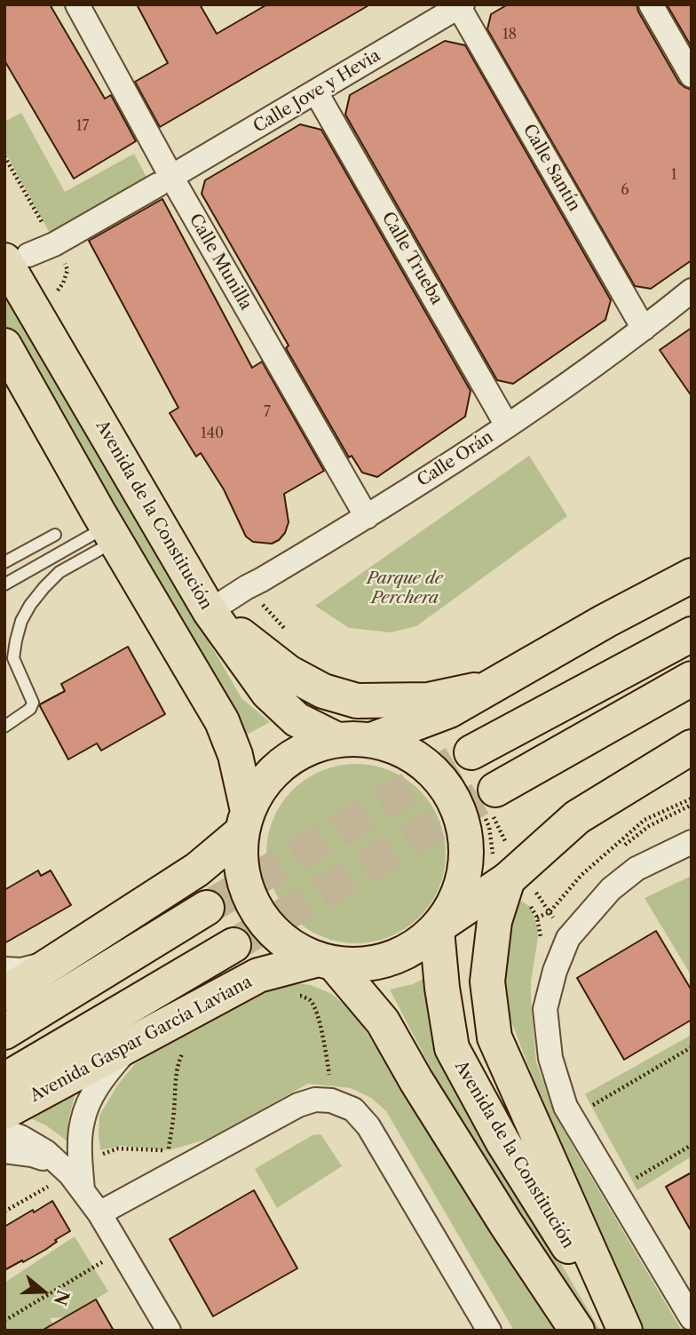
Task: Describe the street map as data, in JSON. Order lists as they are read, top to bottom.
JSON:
{
  "streets": {
    "main road": ["Avenida de la Constitución", "Avenida Gaspar García Laviana"],
    "street": [
      "Calle Jove y Hevia",
      "Calle Santín",
      "Calle Trueba",
      "Calle Munilla",
      "Calle Orán"
    ]
  },
  "crossings": [
    ["Calle Jove y Hevia", "Calle Santín"],
    ["Calle Jove y Hevia", "Calle Trueba"],
    ["Calle Jove y Hevia", "Calle Munilla"],
    ["Calle Jove y Hevia", "Avenida de la Constitución"],
    ["Calle Santín", "Calle Orán"],
    ["Calle Trueba", "Calle Orán"],
    ["Calle Munilla", "Calle Orán"],
    ["Calle Orán", "Avenida de la Constitución"]
  ],
  "parks": ["Parque de Perchera"],
  "house_numbers": [
    "18",
    "17",
    "1",
    "6",
    "7",
    "140"
  ],
  "north": "right"
}
